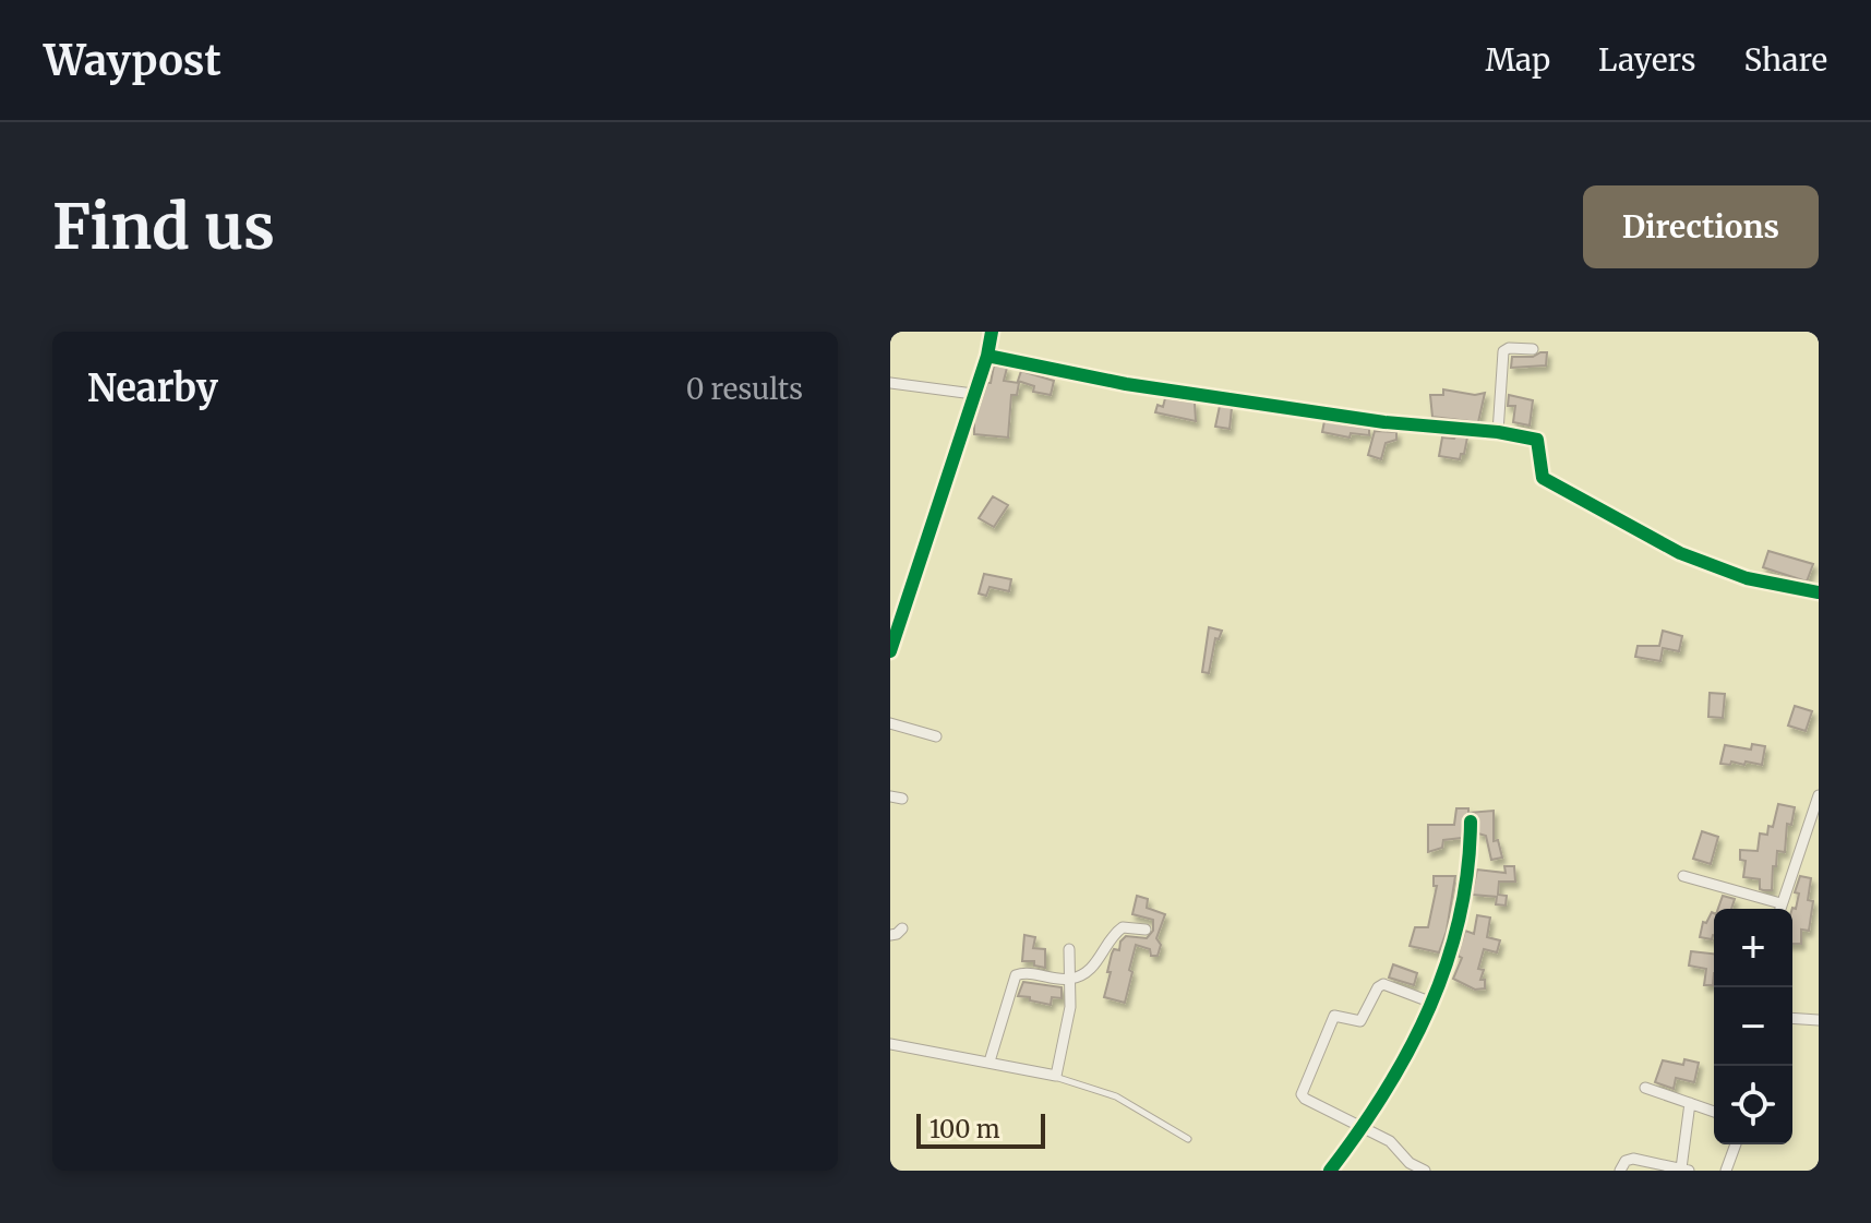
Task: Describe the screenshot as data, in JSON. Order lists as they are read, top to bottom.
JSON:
{
  "scale_bar": "100 m",
  "page": {
    "header": "Waypost",
    "nav": ["Map", "Layers", "Share"],
    "buttons": "Directions",
    "title": "Find us",
    "heading": ["Nearby", "0 results"],
    "map_buttons": ["+", "−"],
    "scale": "100 m"
  }
}
